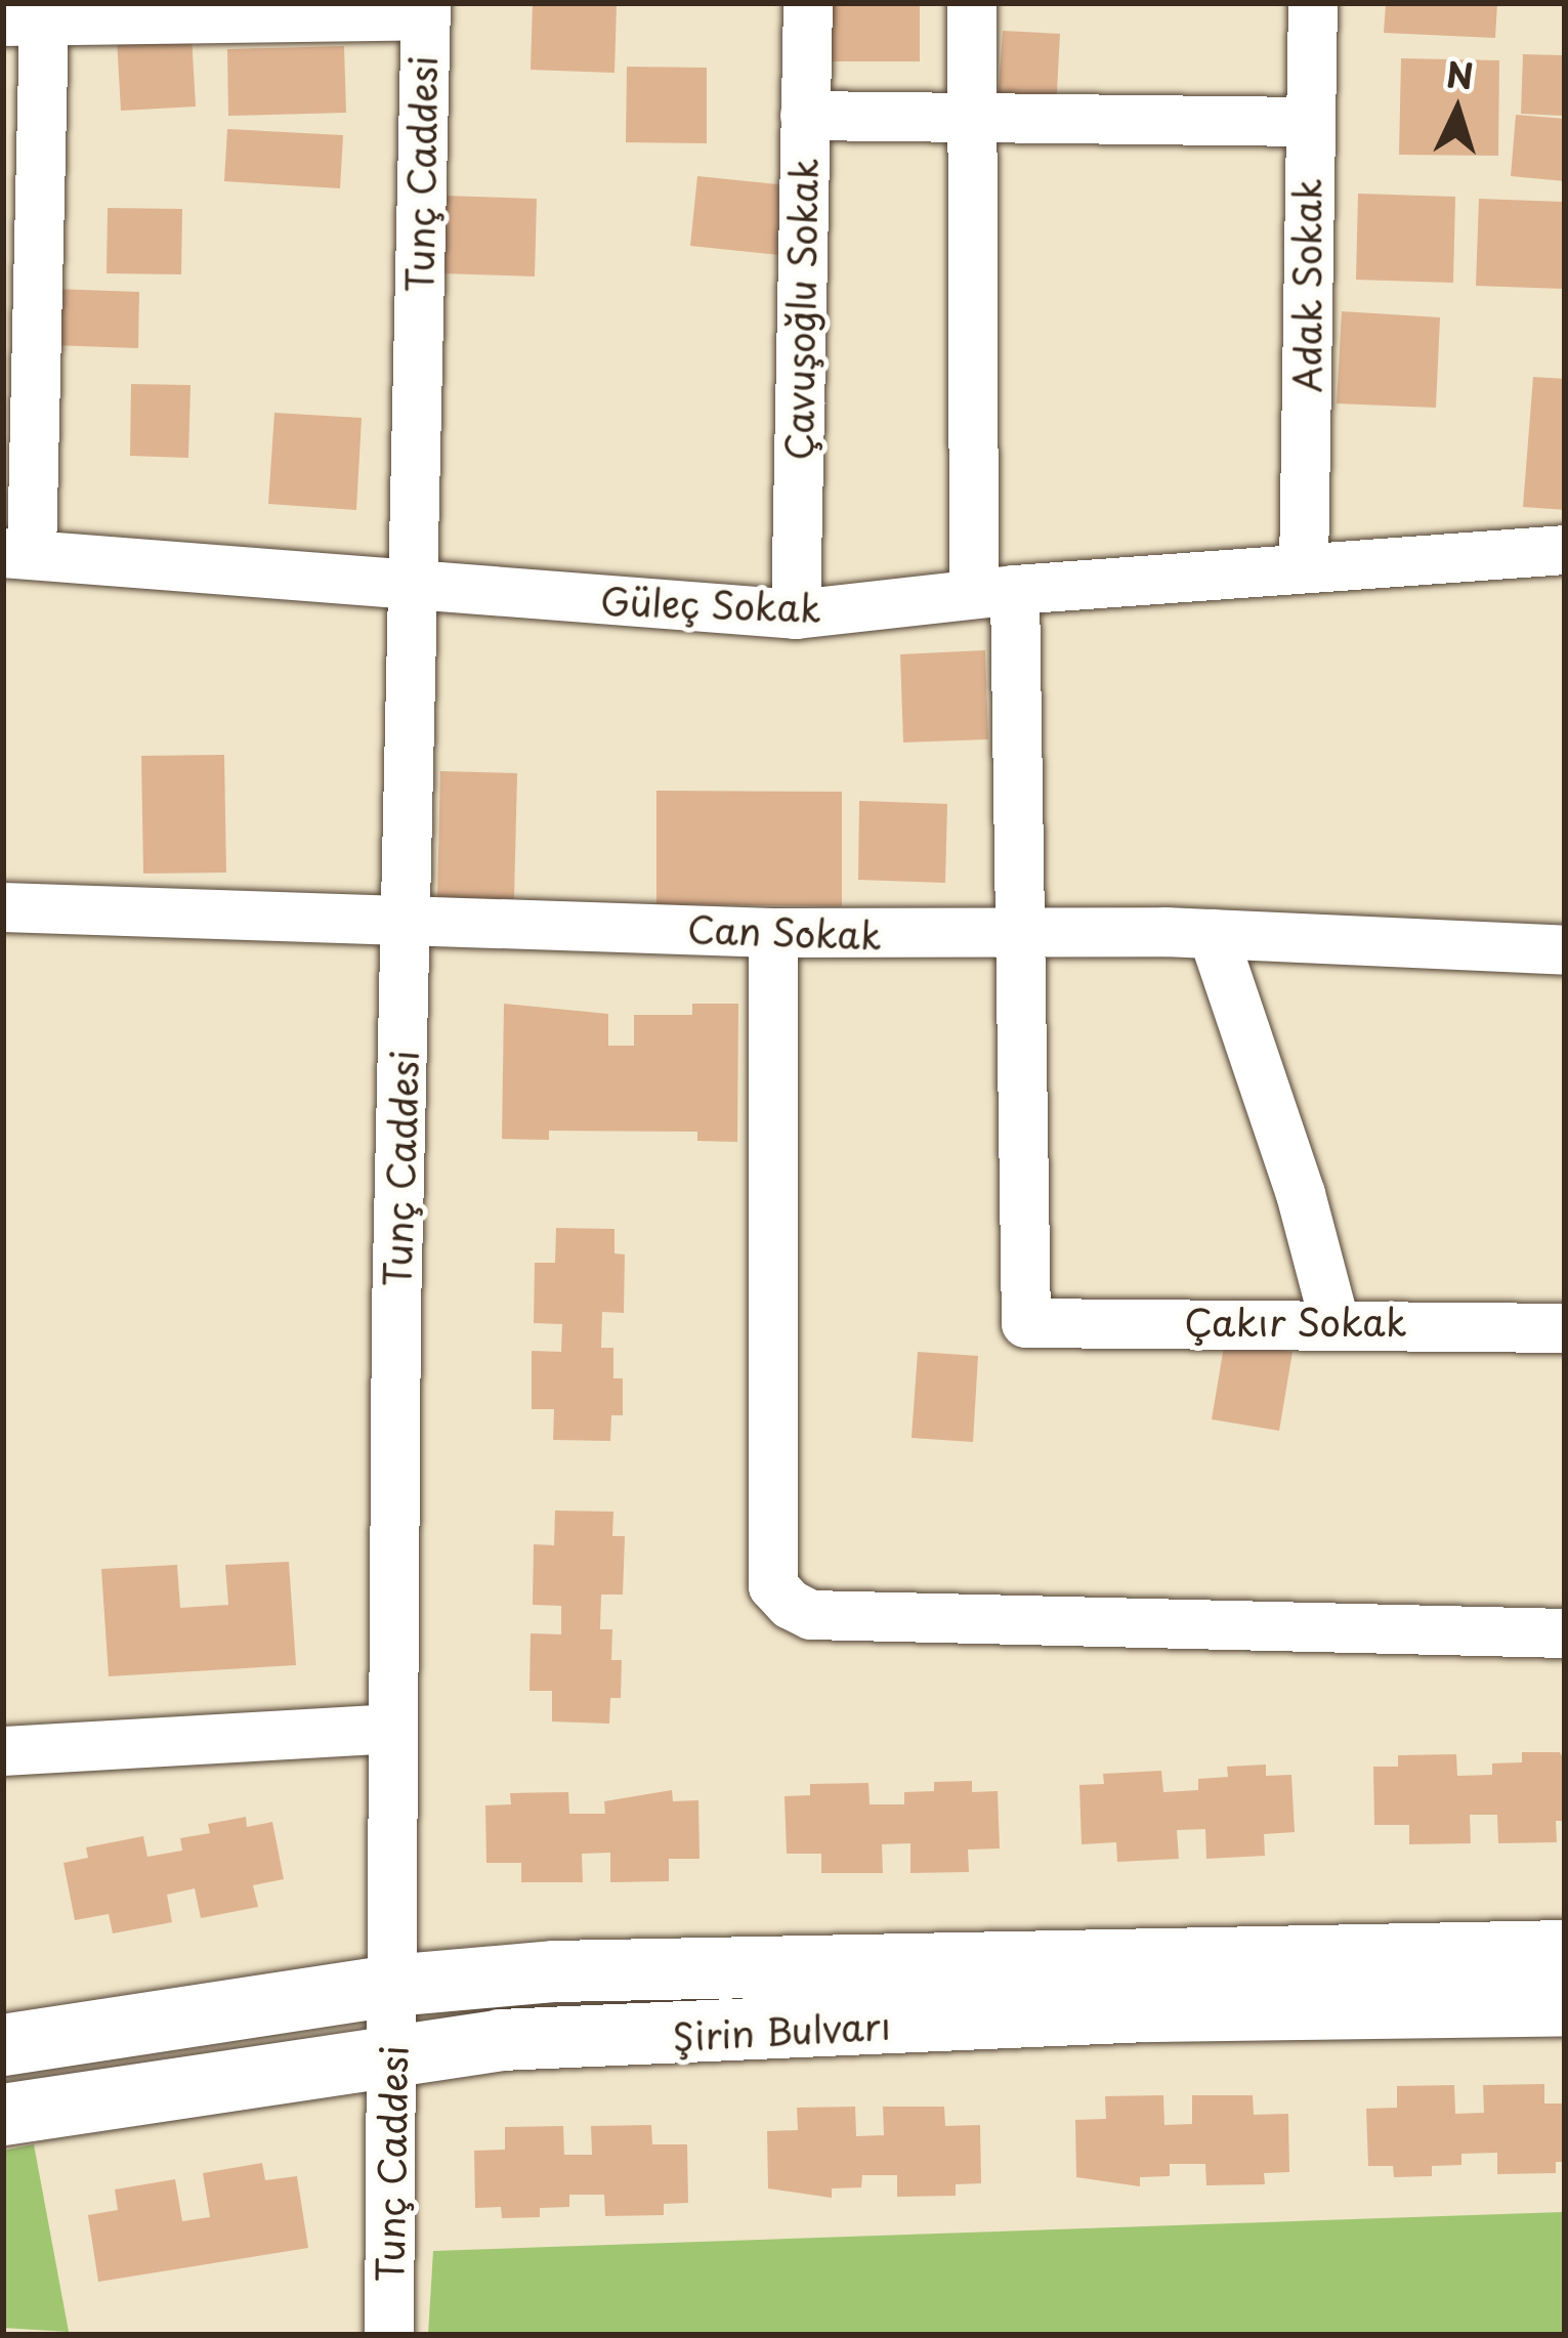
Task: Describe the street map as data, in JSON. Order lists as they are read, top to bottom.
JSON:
{
  "streets": {
    "main road": ["Şirin Bulvarı"],
    "street": [
      "Tunç Caddesi",
      "Adak Sokak",
      "Çavuşoğlu Sokak",
      "Güleç Sokak",
      "Can Sokak",
      "Çakır Sokak"
    ]
  },
  "crossings": [
    ["Tunç Caddesi", "Güleç Sokak"],
    ["Tunç Caddesi", "Can Sokak"],
    ["Tunç Caddesi", "Şirin Bulvarı"],
    ["Adak Sokak", "Güleç Sokak"],
    ["Çavuşoğlu Sokak", "Güleç Sokak"],
    ["Can Sokak", "Çakır Sokak"]
  ],
  "north": "top"
}
